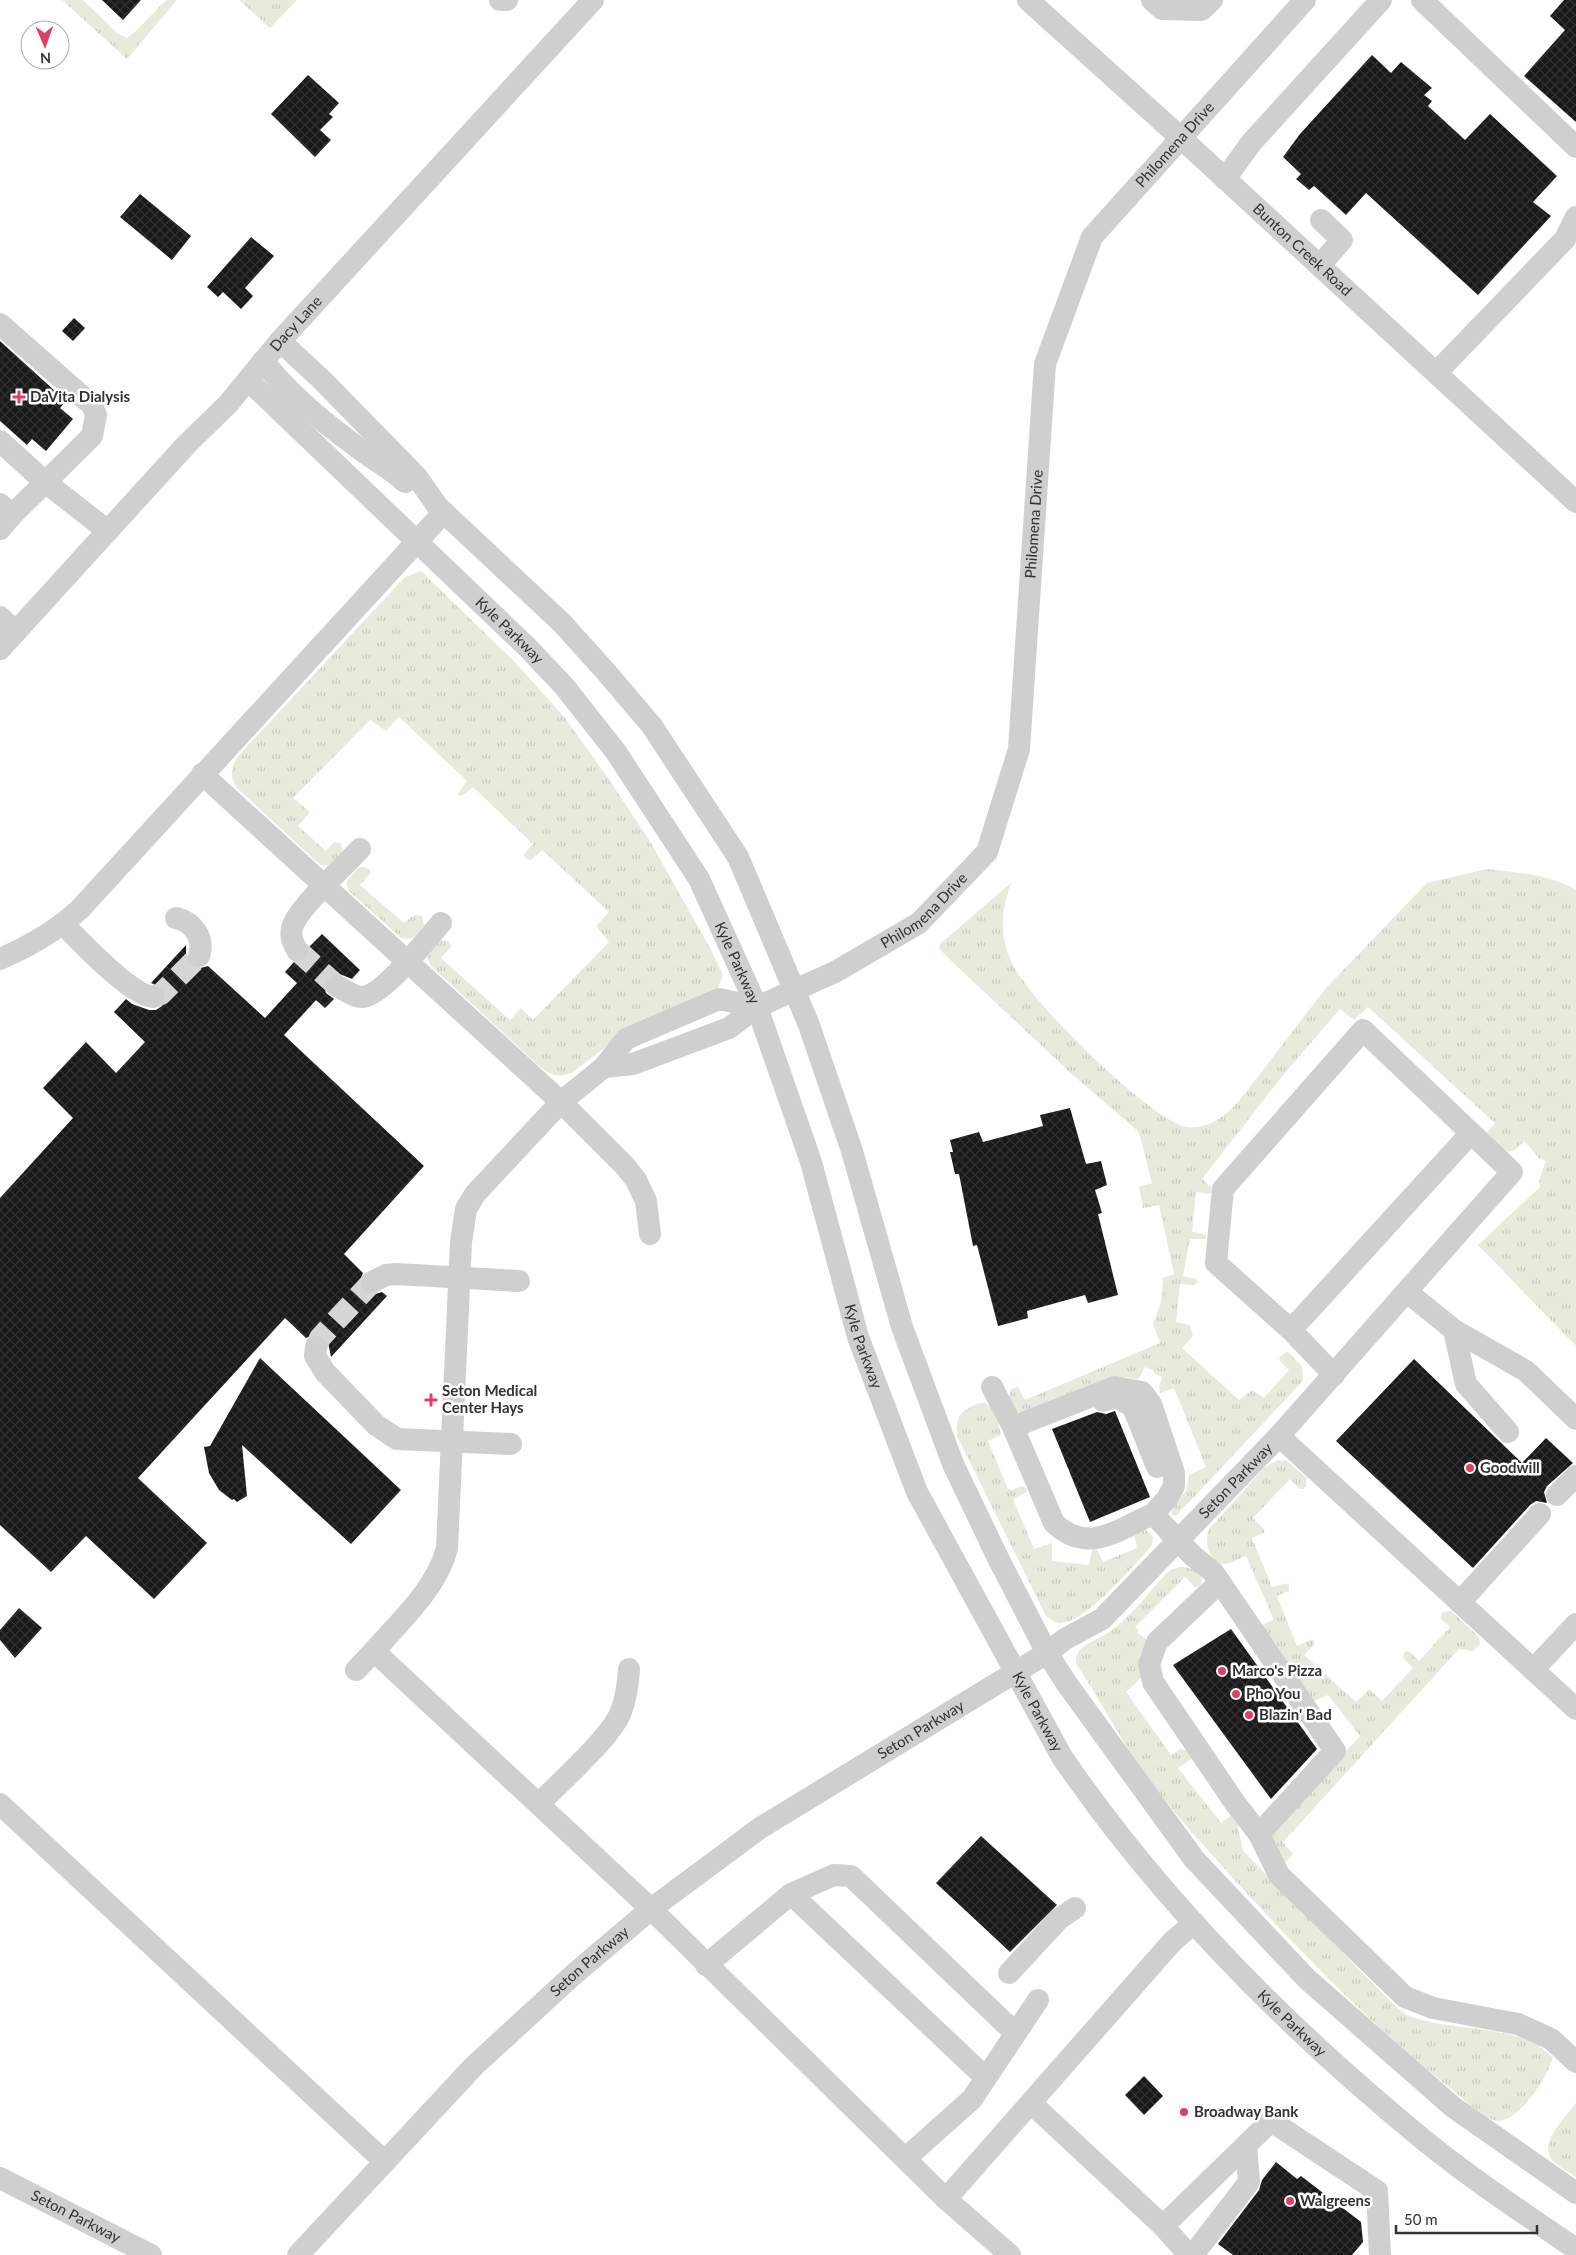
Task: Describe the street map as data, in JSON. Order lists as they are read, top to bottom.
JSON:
{
  "streets": {
    "street": [
      "Philomena Drive",
      "Bunton Creek Road",
      "Dacy Lane",
      "Kyle Parkway",
      "Seton Parkway"
    ]
  },
  "crossings": [
    ["Philomena Drive", "Bunton Creek Road"],
    ["Philomena Drive", "Kyle Parkway"],
    ["Dacy Lane", "Kyle Parkway"],
    ["Kyle Parkway", "Seton Parkway"]
  ],
  "places": {
    "health": ["DaVita Dialysis", "Seton Medical Center Hays"],
    "other": [
      "Goodwill",
      "Marco's Pizza",
      "Pho You",
      "Blazin' Bad",
      "Broadway Bank",
      "Walgreens"
    ]
  },
  "scale_bar": "50 m",
  "north": "bottom"
}
